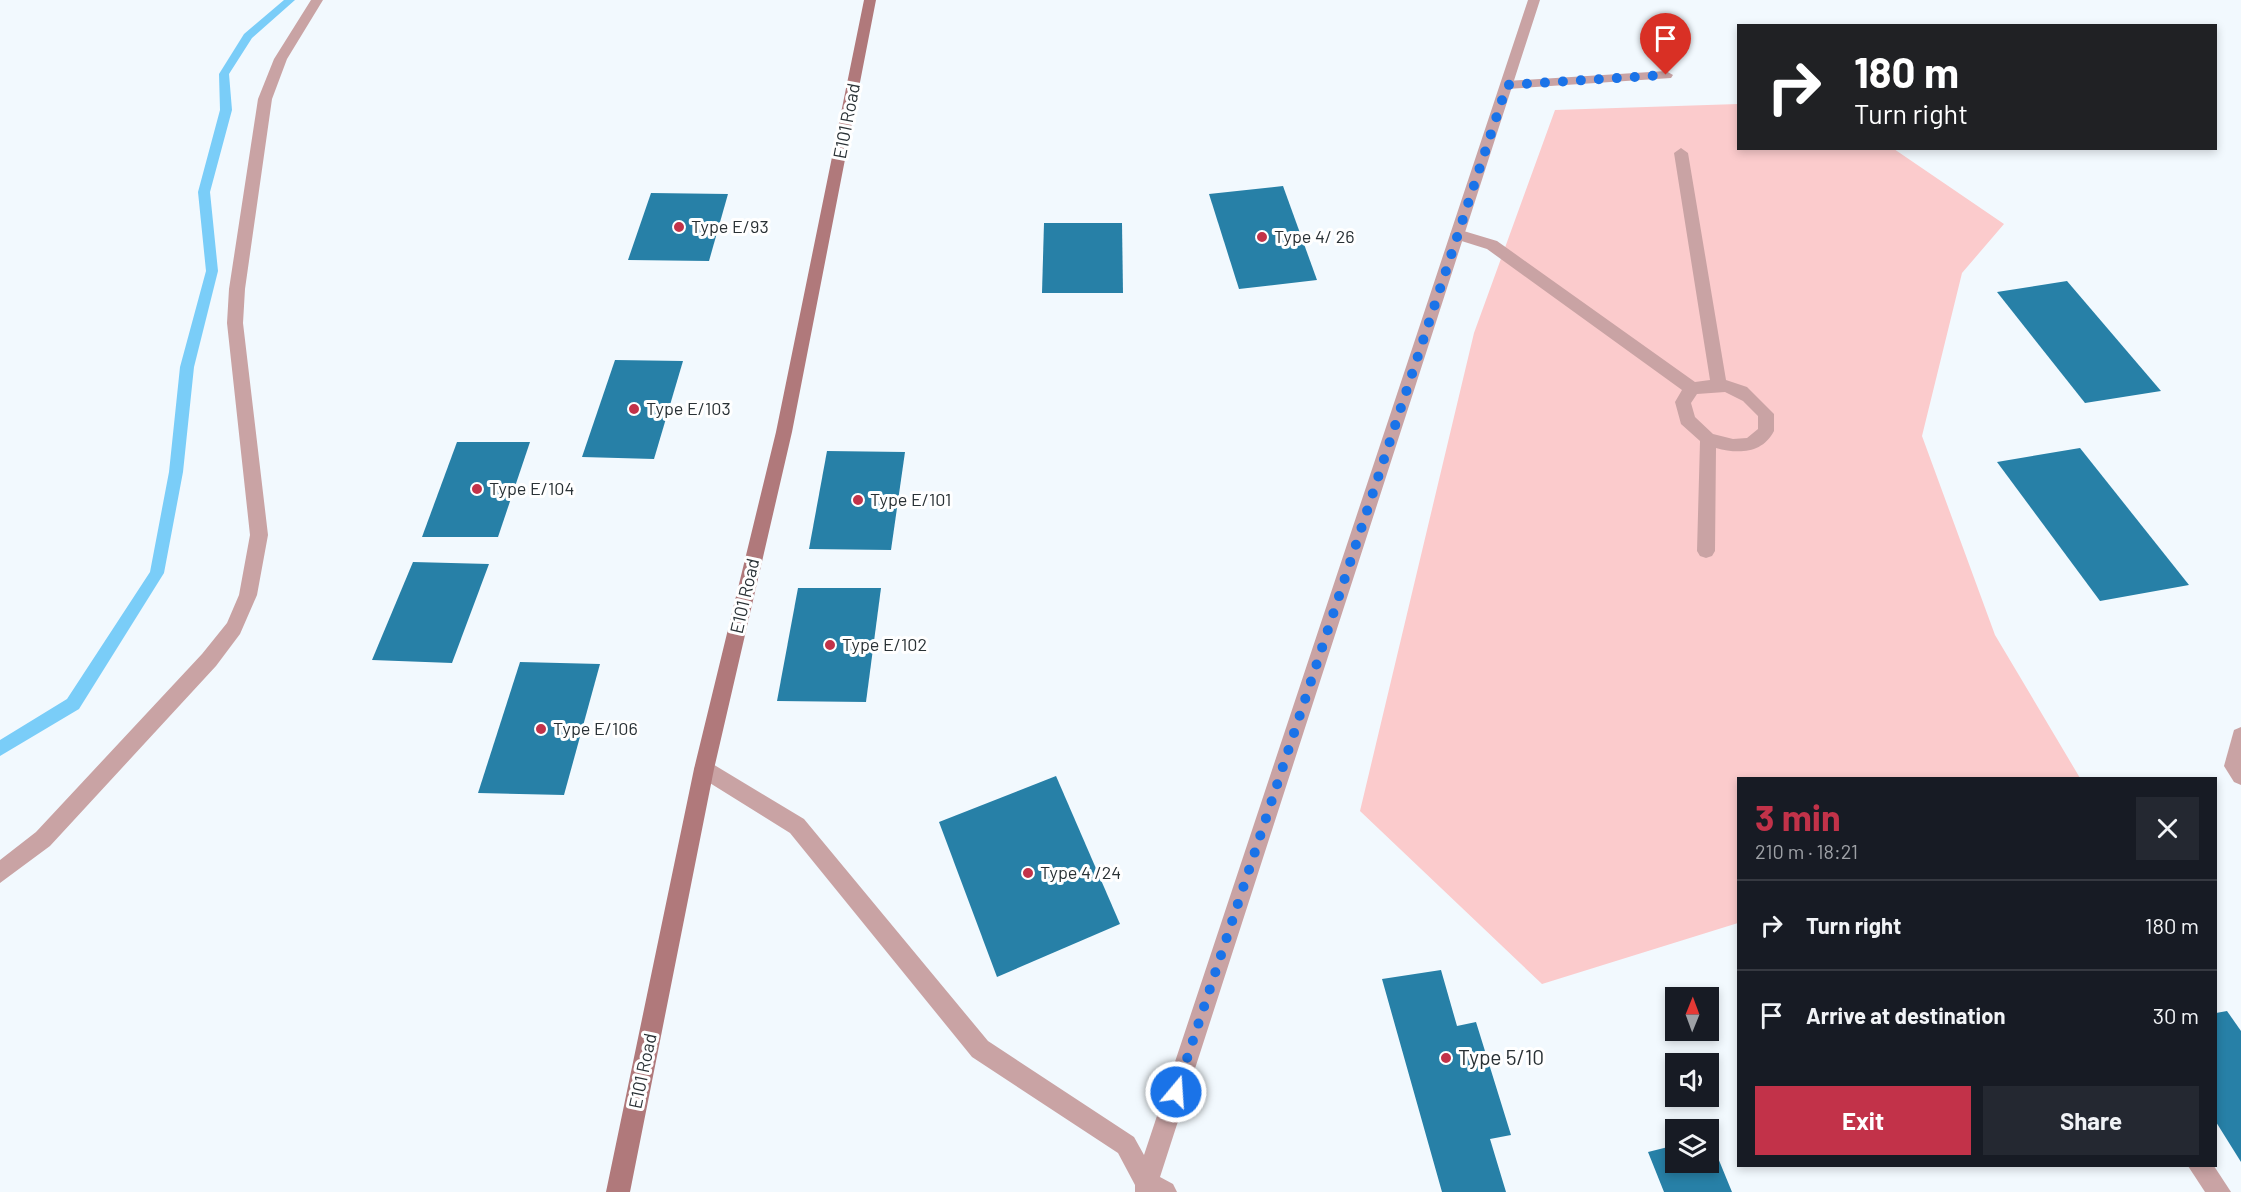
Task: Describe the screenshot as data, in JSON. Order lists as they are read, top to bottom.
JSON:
{
  "streets": {
    "street": ["E101 Road"]
  },
  "places": [
    "Type E/93",
    "Type 4/ 26",
    "Type E/103",
    "Type E/104",
    "Type E/101",
    "Type E/102",
    "Type E/106",
    "Type 4 /24",
    "Type 5/10"
  ],
  "north": "top",
  "page": {
    "turn": ["180 m", "Turn right"],
    "heading": ["3 min", "210 m · 18:21"],
    "list": [
      {
        "name": "Turn right",
        "value": "180 m"
      },
      {
        "name": "Arrive at destination",
        "value": "30 m"
      }
    ],
    "buttons": ["Exit", "Share"]
  }
}
